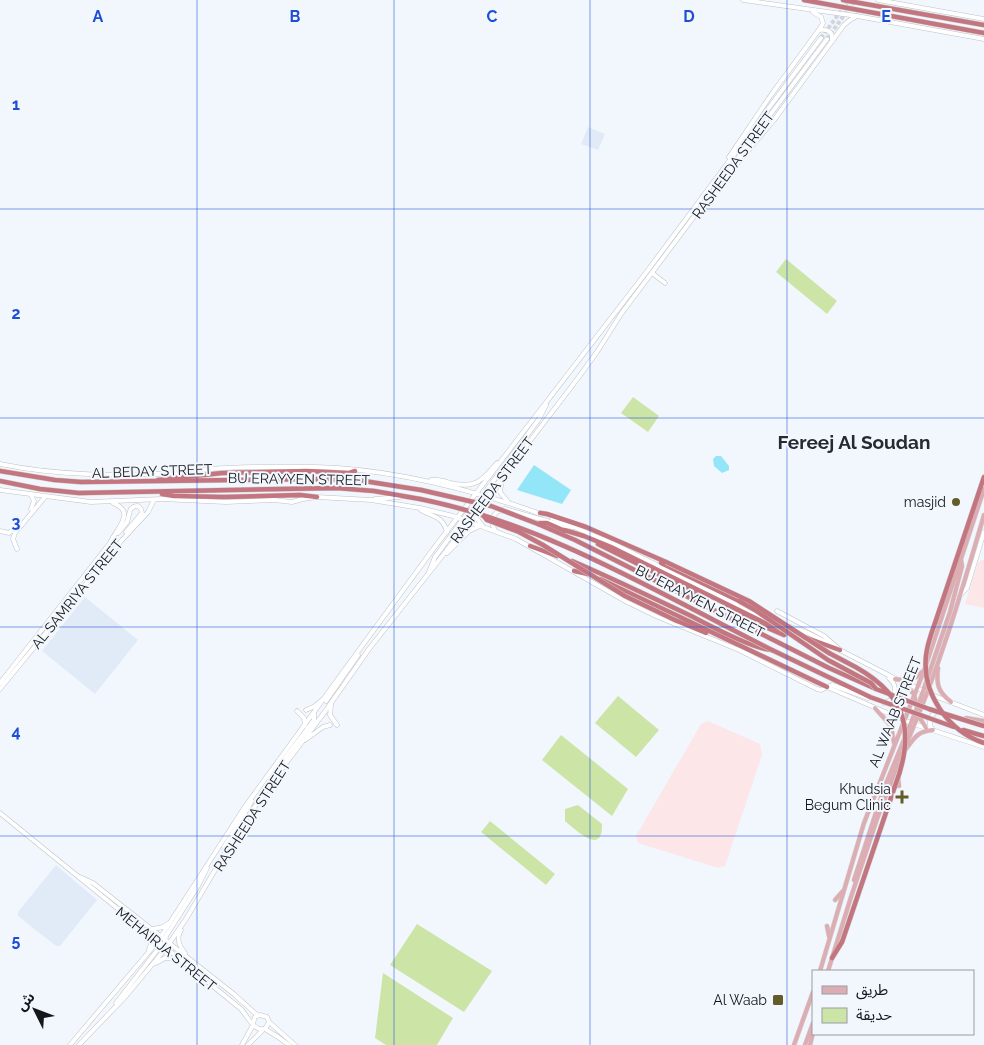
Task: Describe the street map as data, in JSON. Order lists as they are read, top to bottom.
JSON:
{
  "streets": {
    "highway": ["BU ERAYYEN STREET"],
    "main road": [
      "RASHEEDA STREET",
      "AL BEDAY STREET",
      "AL SAMRIYA STREET",
      "AL WAAB STREET",
      "MEHAIRJA STREET"
    ]
  },
  "crossings": [
    ["RASHEEDA STREET", "AL BEDAY STREET"],
    ["RASHEEDA STREET", "BU ERAYYEN STREET"],
    ["RASHEEDA STREET", "MEHAIRJA STREET"],
    ["AL BEDAY STREET", "BU ERAYYEN STREET"],
    ["AL BEDAY STREET", "AL SAMRIYA STREET"],
    ["BU ERAYYEN STREET", "AL WAAB STREET"]
  ],
  "districts": ["Fereej Al Soudan"],
  "places": {
    "other": ["masjid"],
    "health": ["Khudsia Begum Clinic"],
    "transit": ["Al Waab"]
  },
  "legend": ["طريق", "حديقة"],
  "north": "top left",
  "grid": {
    "columns": [
      "A",
      "B",
      "C",
      "D",
      "E"
    ],
    "rows": [
      "1",
      "2",
      "3",
      "4",
      "5"
    ]
  }
}
